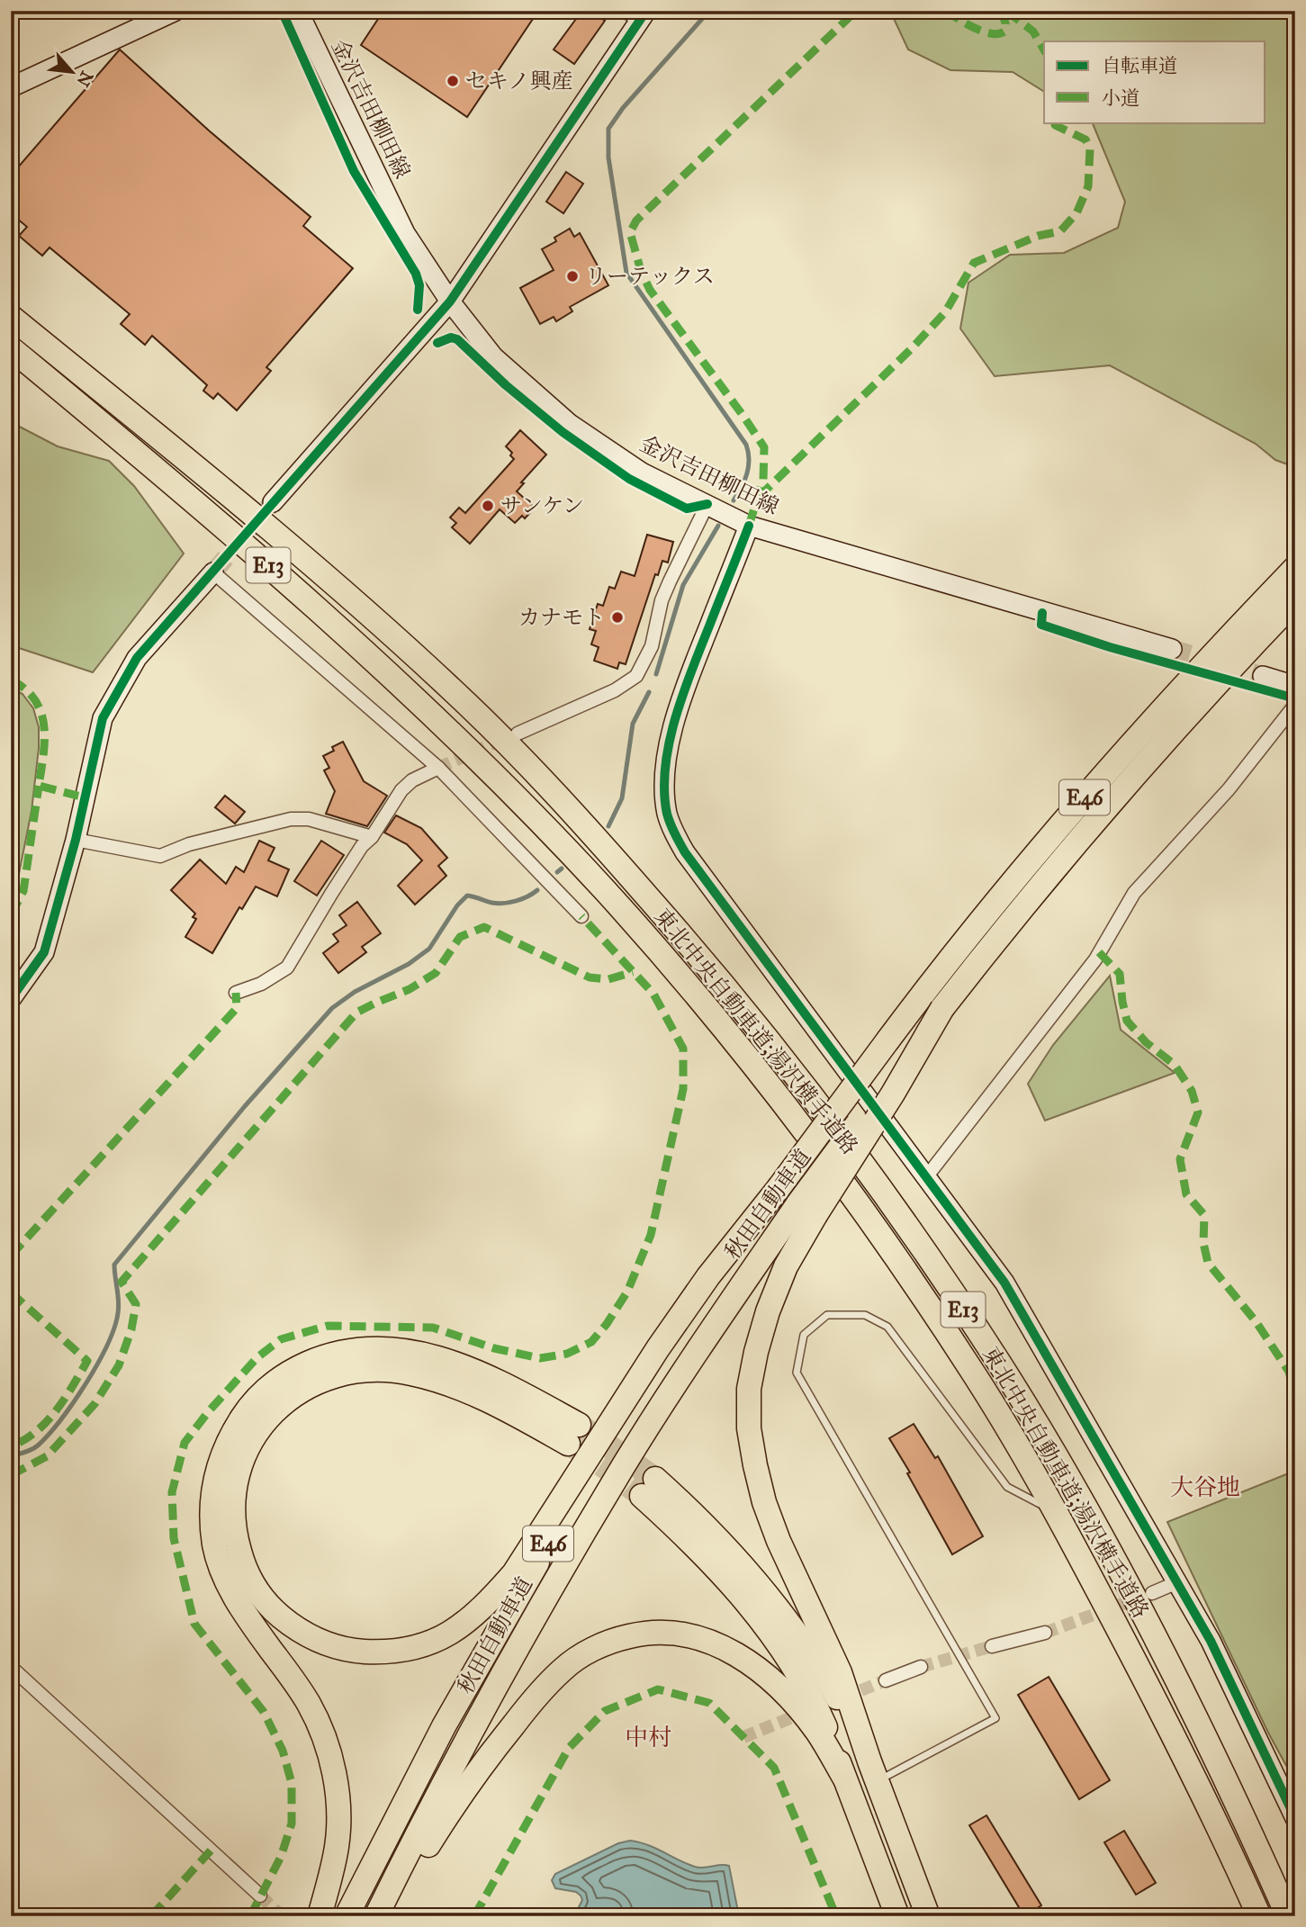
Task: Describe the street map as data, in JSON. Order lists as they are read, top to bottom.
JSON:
{
  "streets": {
    "highway": [
      "E13",
      "E46",
      "東北中央自動車道;湯沢横手道路",
      "秋田自動車道"
    ],
    "street": ["金沢吉田柳田線"]
  },
  "crossings": [
    ["E46", "秋田自動車道"]
  ],
  "districts": ["大谷地", "中村"],
  "places": [
    "セキノ興産",
    "リーテックス",
    "サンケン",
    "カナモト"
  ],
  "legend": ["自転車道", "小道"],
  "north": "bottom right"
}
